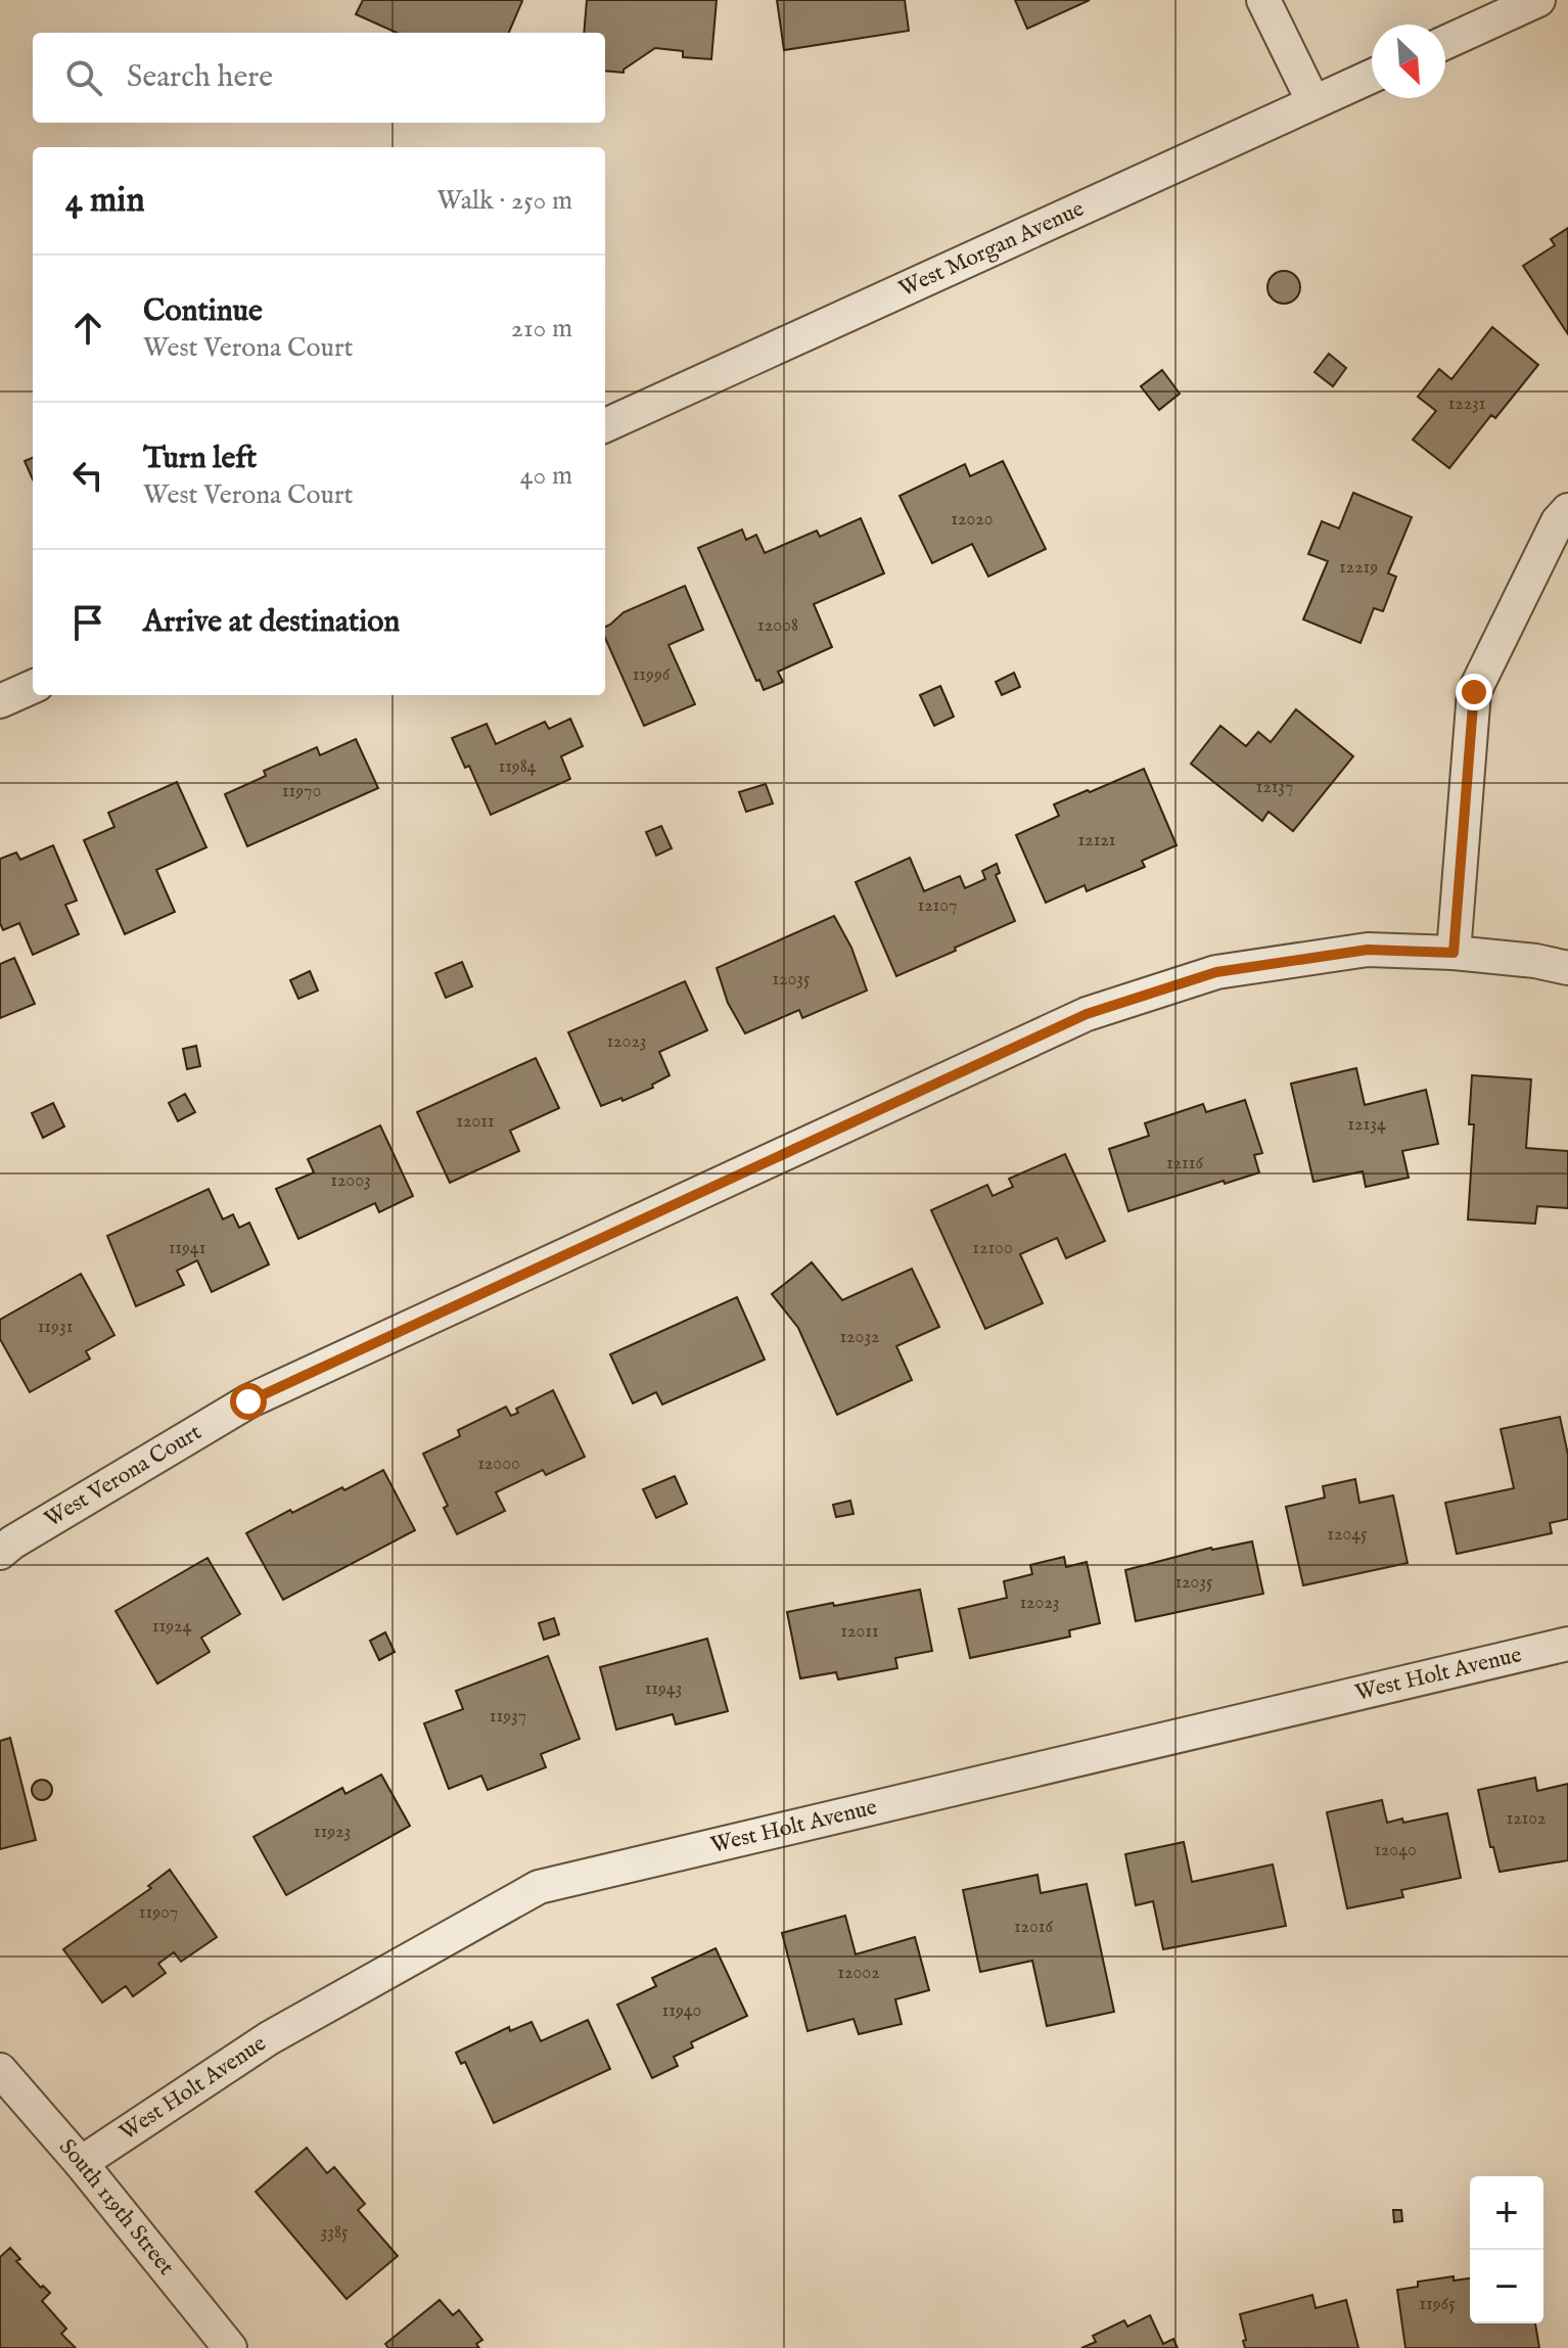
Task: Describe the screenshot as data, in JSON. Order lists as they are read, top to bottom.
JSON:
{
  "streets": {
    "street": [
      "West Morgan Avenue",
      "West Verona Court",
      "West Holt Avenue",
      "South 119th Street"
    ]
  },
  "crossings": [
    ["West Holt Avenue", "South 119th Street"]
  ],
  "house_numbers": [
    "12231",
    "12020",
    "12219",
    "12008",
    "11996",
    "11984",
    "12137",
    "11970",
    "12121",
    "12107",
    "12035",
    "12023",
    "12011",
    "12134",
    "12116",
    "12003",
    "11941",
    "12100",
    "11931",
    "12032",
    "12000",
    "12045",
    "12035",
    "12023",
    "11924",
    "12011",
    "11943",
    "11937",
    "12102",
    "11923",
    "12040",
    "11907",
    "12016",
    "12002",
    "11940",
    "3385",
    "11965"
  ],
  "north": "bottom right",
  "page": {
    "search": "Search here",
    "heading": ["4 min", "Walk · 250 m"],
    "list": [
      ["Continue", "West Verona Court", "210 m"],
      ["Turn left", "West Verona Court", "40 m"],
      "Arrive at destination"
    ],
    "map_buttons": ["+", "−"]
  }
}
